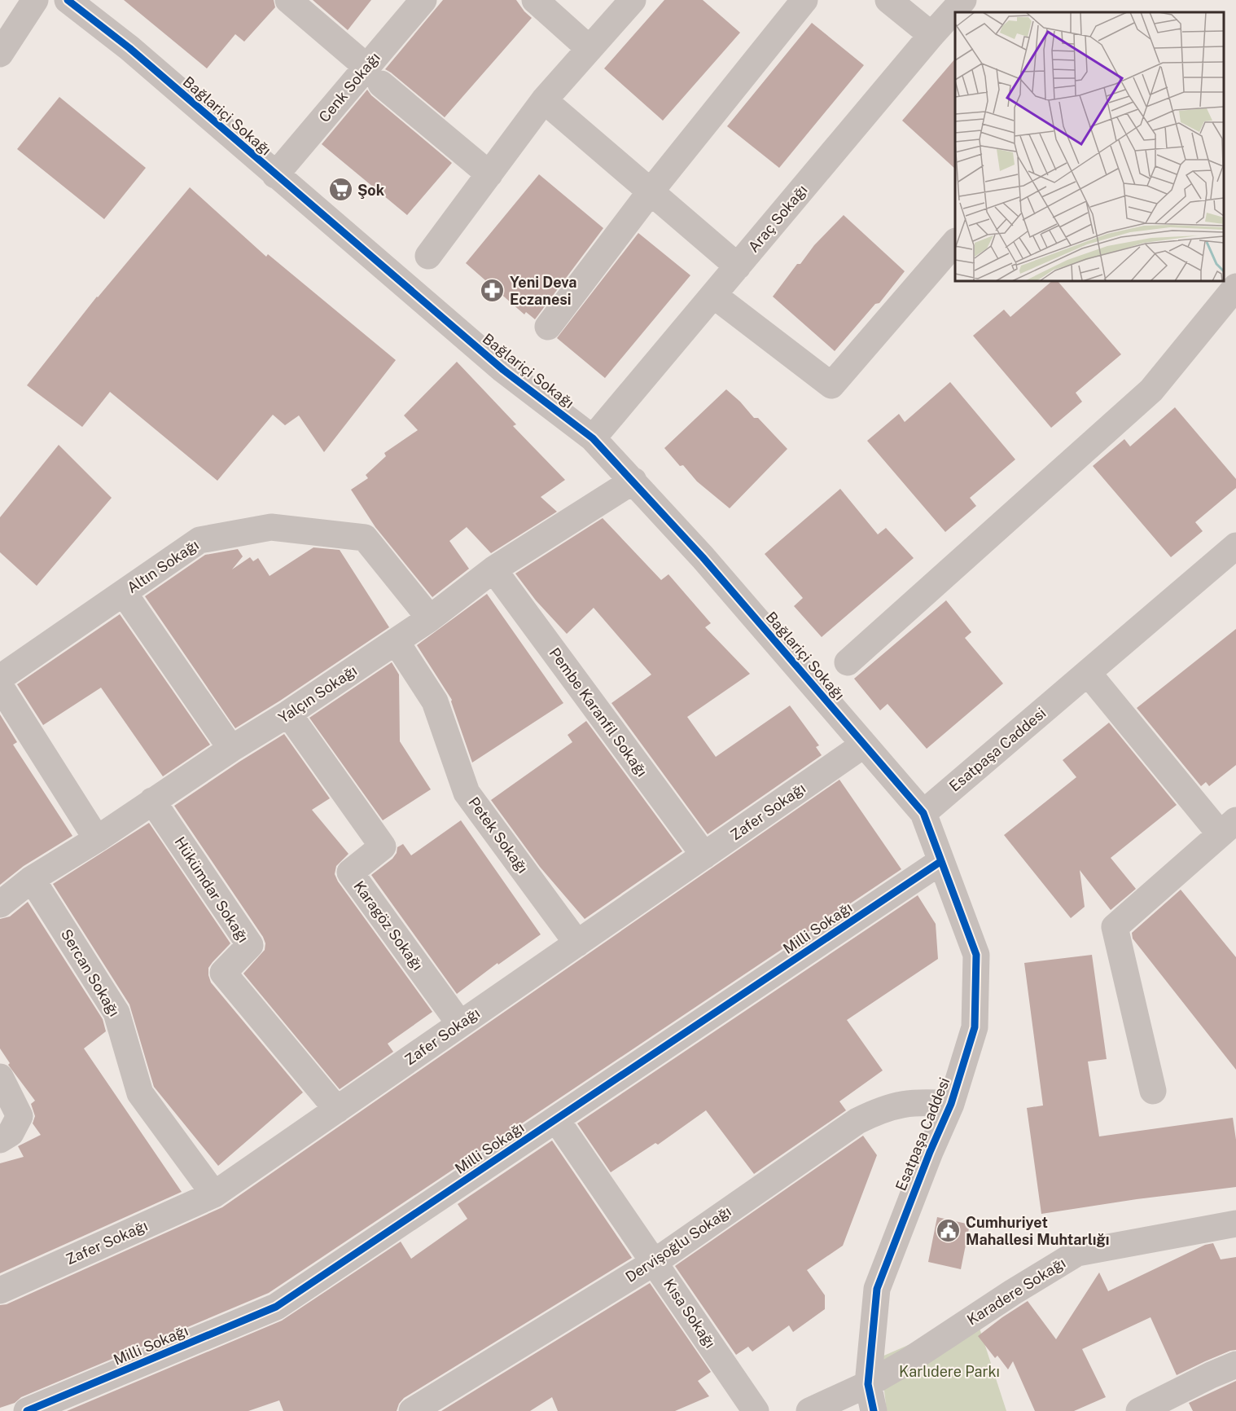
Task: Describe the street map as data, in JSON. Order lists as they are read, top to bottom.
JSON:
{
  "streets": {
    "street": [
      "Cenk Sokağı",
      "Bağlariçi Sokağı",
      "Araç Sokağı",
      "Altın Sokağı",
      "Yalçın Sokağı",
      "Pembe Karanfil Sokağı",
      "Esatpaşa Caddesi",
      "Zafer Sokağı",
      "Petek Sokağı",
      "Hükümdar Sokağı",
      "Karagöz Sokağı",
      "Milli Sokağı",
      "Sercan Sokağı",
      "Dervişoğlu Sokağı",
      "Karadere Sokağı",
      "Kısa Sokağı"
    ]
  },
  "crossings": [
    ["Cenk Sokağı", "Bağlariçi Sokağı"],
    ["Bağlariçi Sokağı", "Araç Sokağı"],
    ["Bağlariçi Sokağı", "Yalçın Sokağı"],
    ["Bağlariçi Sokağı", "Esatpaşa Caddesi"],
    ["Bağlariçi Sokağı", "Zafer Sokağı"],
    ["Altın Sokağı", "Yalçın Sokağı"],
    ["Yalçın Sokağı", "Pembe Karanfil Sokağı"],
    ["Yalçın Sokağı", "Petek Sokağı"],
    ["Yalçın Sokağı", "Hükümdar Sokağı"],
    ["Yalçın Sokağı", "Karagöz Sokağı"],
    ["Yalçın Sokağı", "Sercan Sokağı"],
    ["Pembe Karanfil Sokağı", "Zafer Sokağı"],
    ["Esatpaşa Caddesi", "Milli Sokağı"],
    ["Esatpaşa Caddesi", "Dervişoğlu Sokağı"],
    ["Esatpaşa Caddesi", "Karadere Sokağı"],
    ["Zafer Sokağı", "Petek Sokağı"],
    ["Zafer Sokağı", "Hükümdar Sokağı"],
    ["Zafer Sokağı", "Karagöz Sokağı"],
    ["Zafer Sokağı", "Sercan Sokağı"],
    ["Milli Sokağı", "Kısa Sokağı"],
    ["Dervişoğlu Sokağı", "Kısa Sokağı"]
  ],
  "parks": ["Karlıdere Parkı"],
  "places": {
    "supermarket": ["Şok"],
    "pharmacy": ["Yeni Deva Eczanesi"],
    "public building": ["Cumhuriyet Mahallesi Muhtarlığı"]
  }
}
